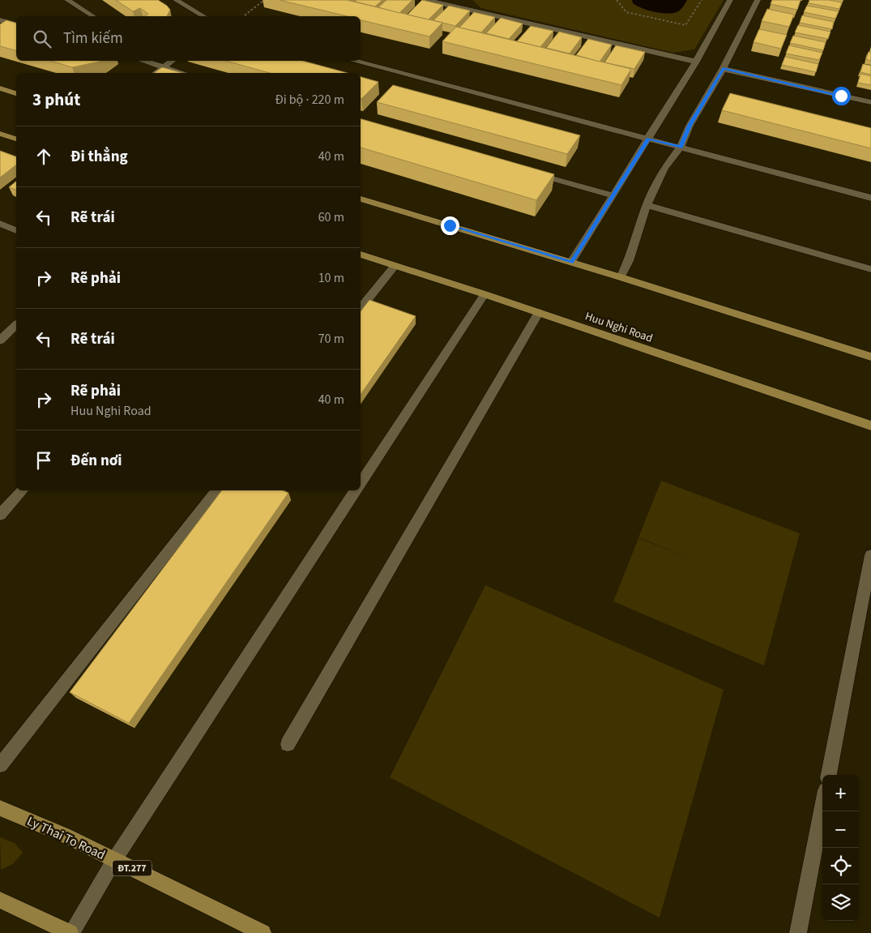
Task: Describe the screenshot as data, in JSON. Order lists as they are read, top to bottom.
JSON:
{
  "streets": {
    "main road": ["Huu Nghi Road", "Ly Thai To Road", "ĐT.277"]
  },
  "page": {
    "search": "Tìm kiếm",
    "heading": ["3 phút", "Đi bộ · 220 m"],
    "list": [
      ["Đi thẳng", "40 m"],
      ["Rẽ trái", "60 m"],
      ["Rẽ phải", "10 m"],
      ["Rẽ trái", "70 m"],
      ["Rẽ phải", "Huu Nghi Road", "40 m"],
      "Đến nơi"
    ],
    "map_buttons": ["+", "−"]
  }
}
